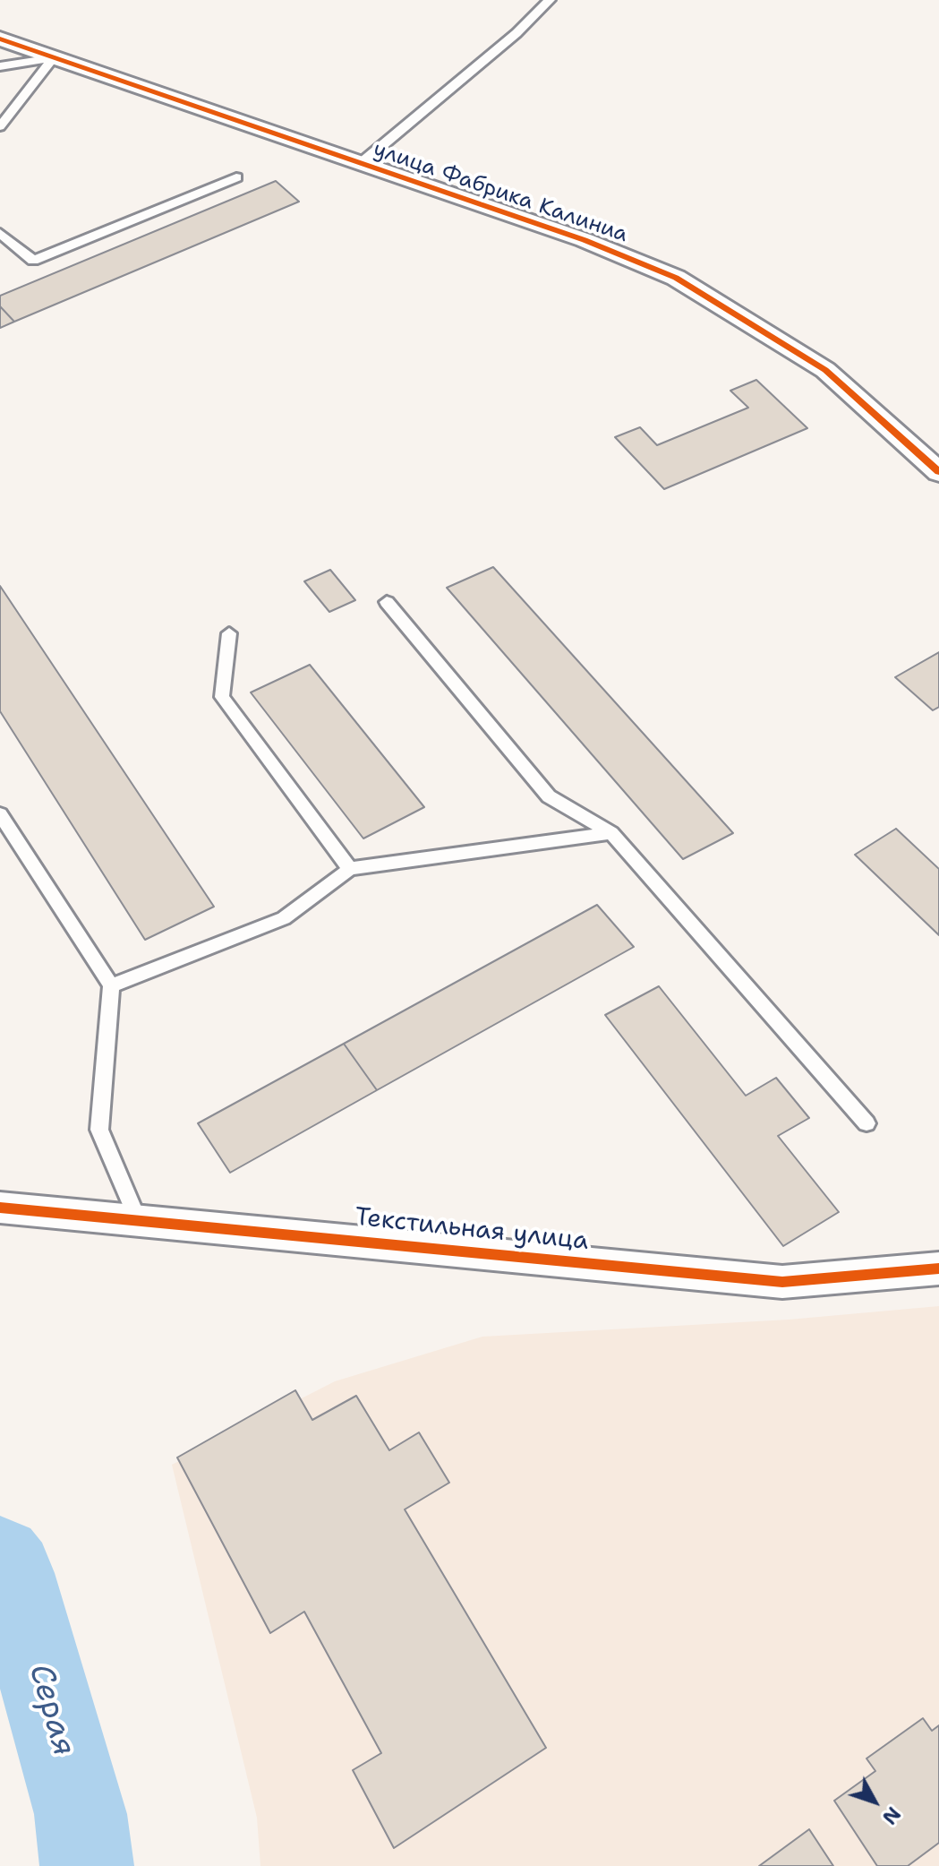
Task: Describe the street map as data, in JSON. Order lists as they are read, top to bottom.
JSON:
{
  "streets": {
    "street": ["улица Фабрика Калиниа", "Текстильная улица"]
  },
  "water": ["Серая"],
  "north": "bottom right"
}
